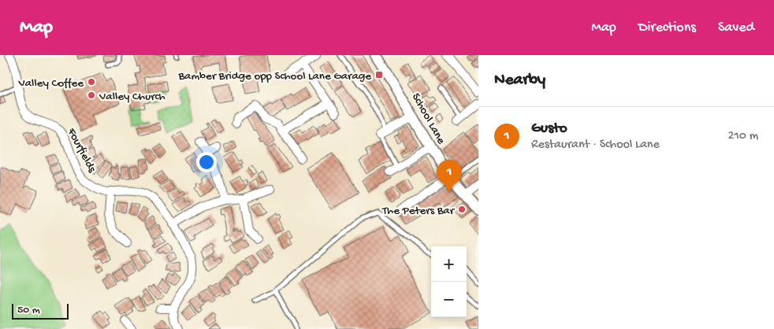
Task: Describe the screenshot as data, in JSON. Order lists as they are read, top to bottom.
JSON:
{
  "streets": {
    "street": ["School Lane", "Fourfields"]
  },
  "places": {
    "transit": ["Bamber Bridge opp School Lane Garage"],
    "other": ["Valley Coffee", "Valley Church", "The Peters Bar"]
  },
  "scale_bar": "50 m",
  "page": {
    "header": "Map",
    "nav": ["Map", "Directions", "Saved"],
    "heading": "Nearby",
    "list": [
      {
        "mark": "1",
        "name": "Gusto",
        "note": "Restaurant · School Lane",
        "value": "210 m"
      }
    ],
    "pins": "1",
    "map_buttons": ["+", "−"],
    "scale": "50 m"
  }
}
